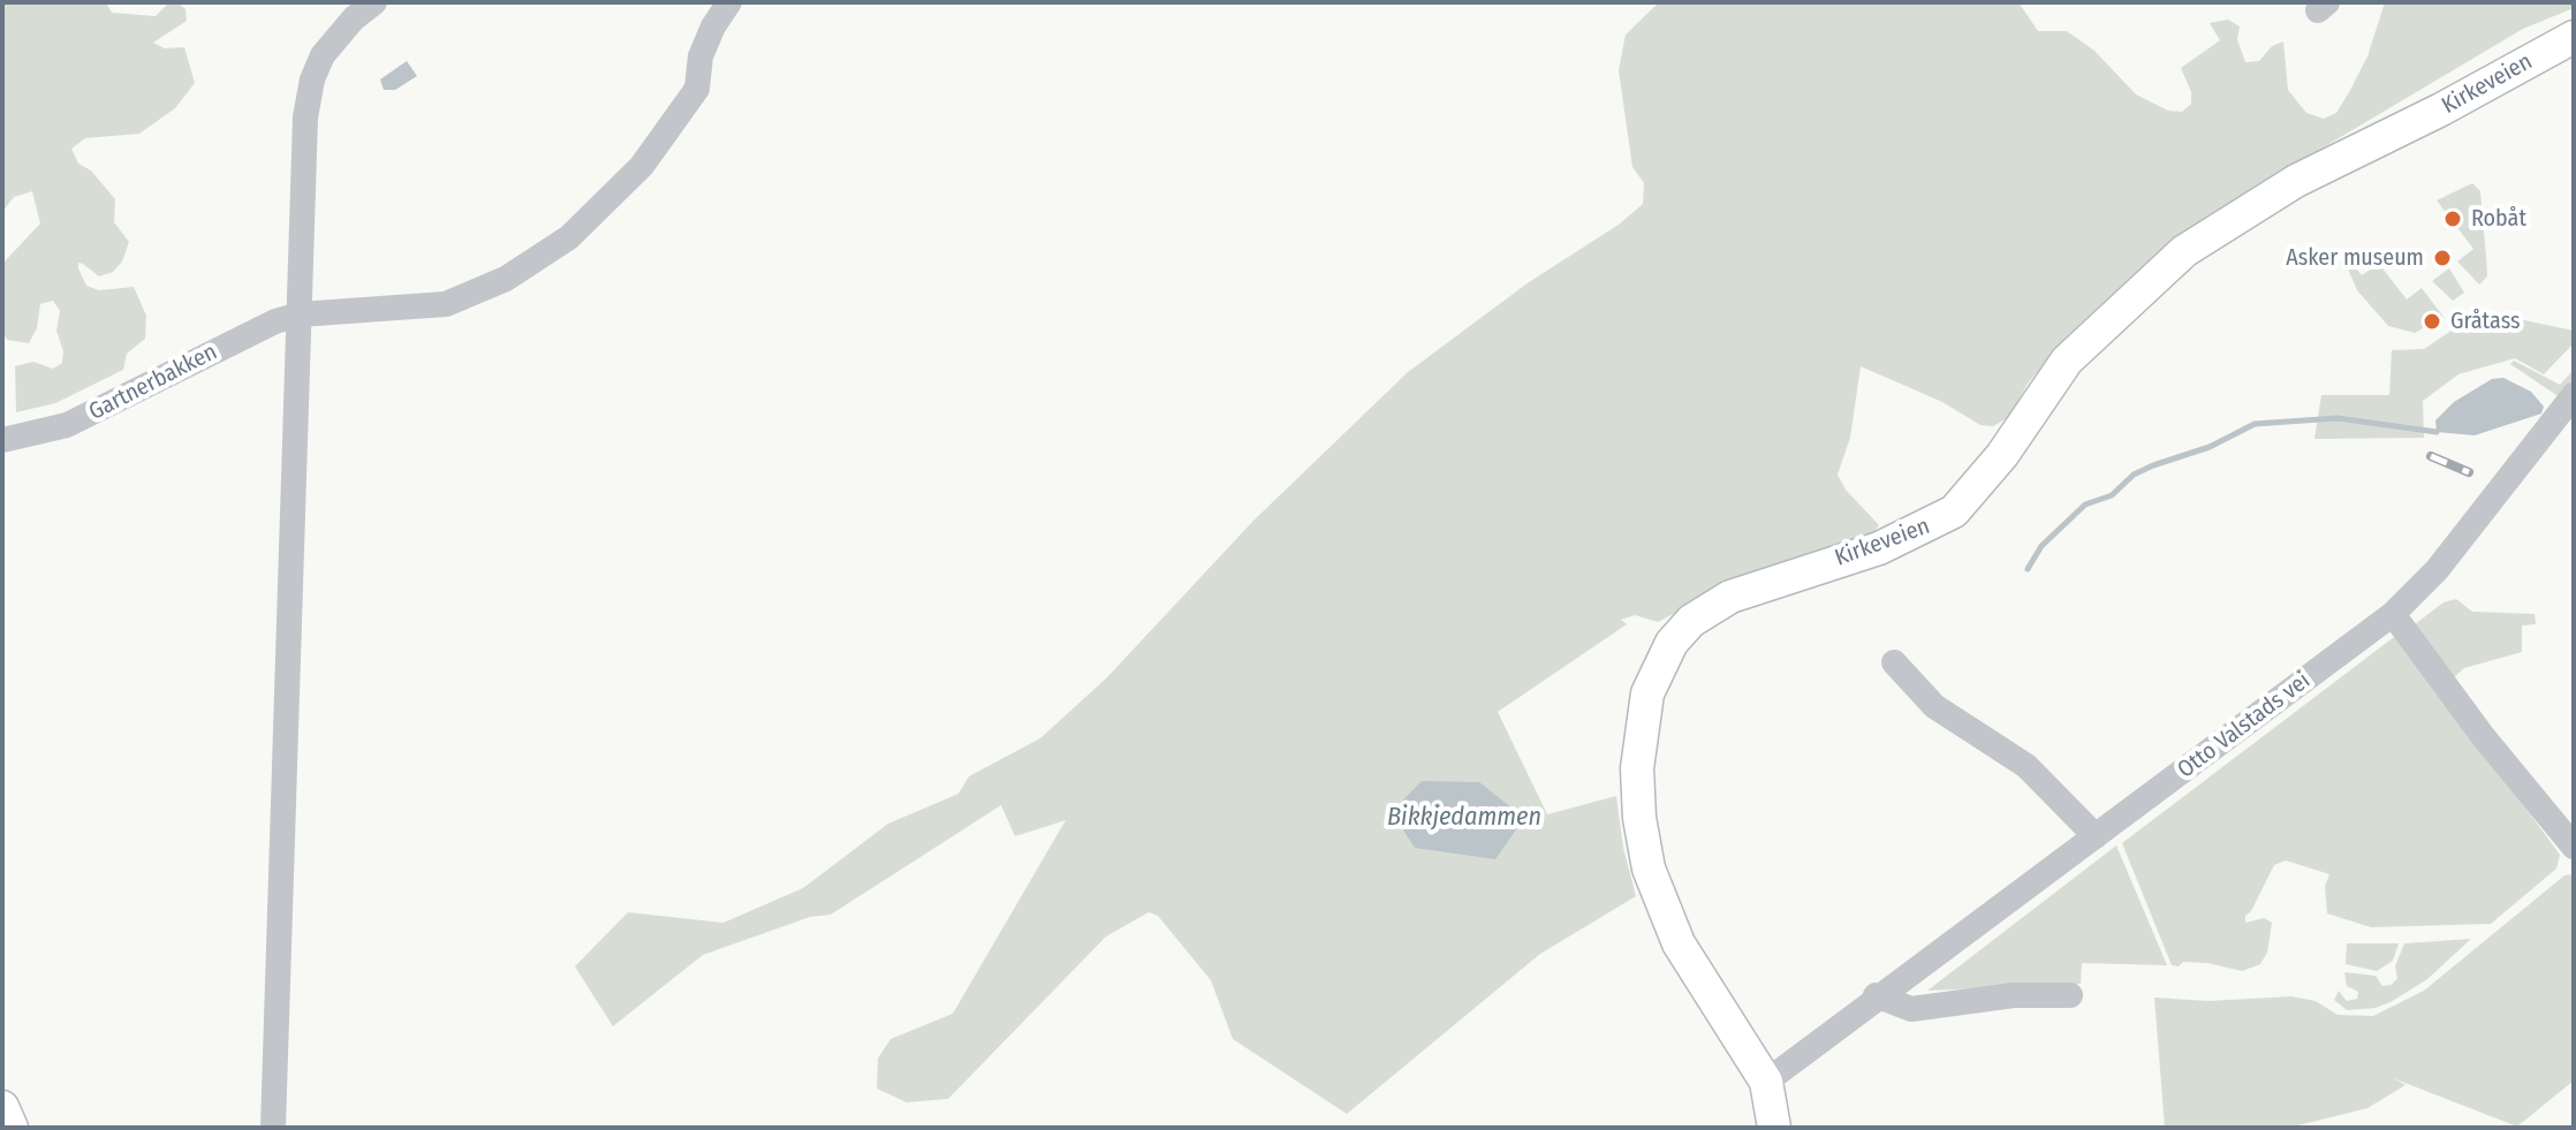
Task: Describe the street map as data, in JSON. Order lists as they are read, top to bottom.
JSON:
{
  "streets": {
    "main road": ["Kirkeveien"],
    "street": ["Gartnerbakken", "Otto Valstads vei"]
  },
  "crossings": [
    ["Kirkeveien", "Otto Valstads vei"]
  ],
  "water": ["Bikkjedammen"],
  "places": ["Robåt", "Asker museum", "Gråtass"]
}
